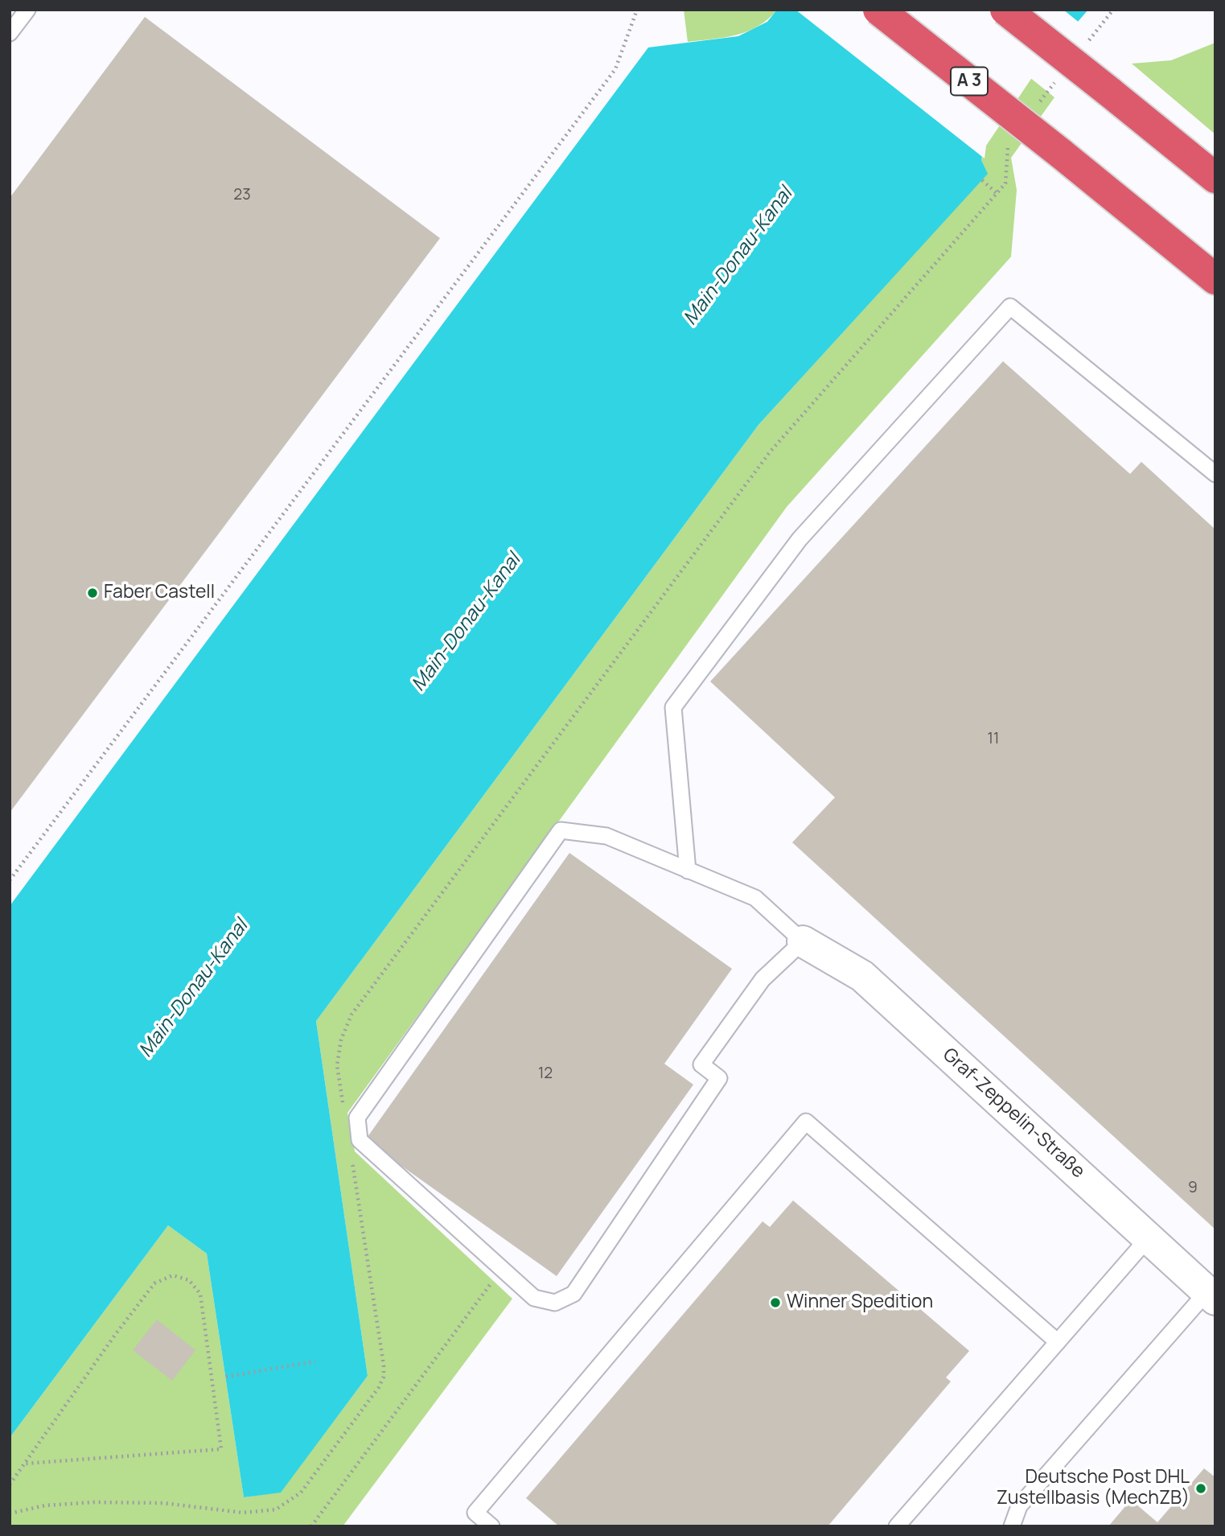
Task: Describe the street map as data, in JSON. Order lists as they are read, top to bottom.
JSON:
{
  "streets": {
    "highway": ["A 3"],
    "street": ["Graf-Zeppelin-Straße"]
  },
  "water": ["Main-Donau-Kanal"],
  "places": ["Faber Castell", "Winner Spedition", "Deutsche Post DHL Zustellbasis (MechZB)"],
  "house_numbers": [
    "23",
    "11",
    "12",
    "9"
  ]
}
